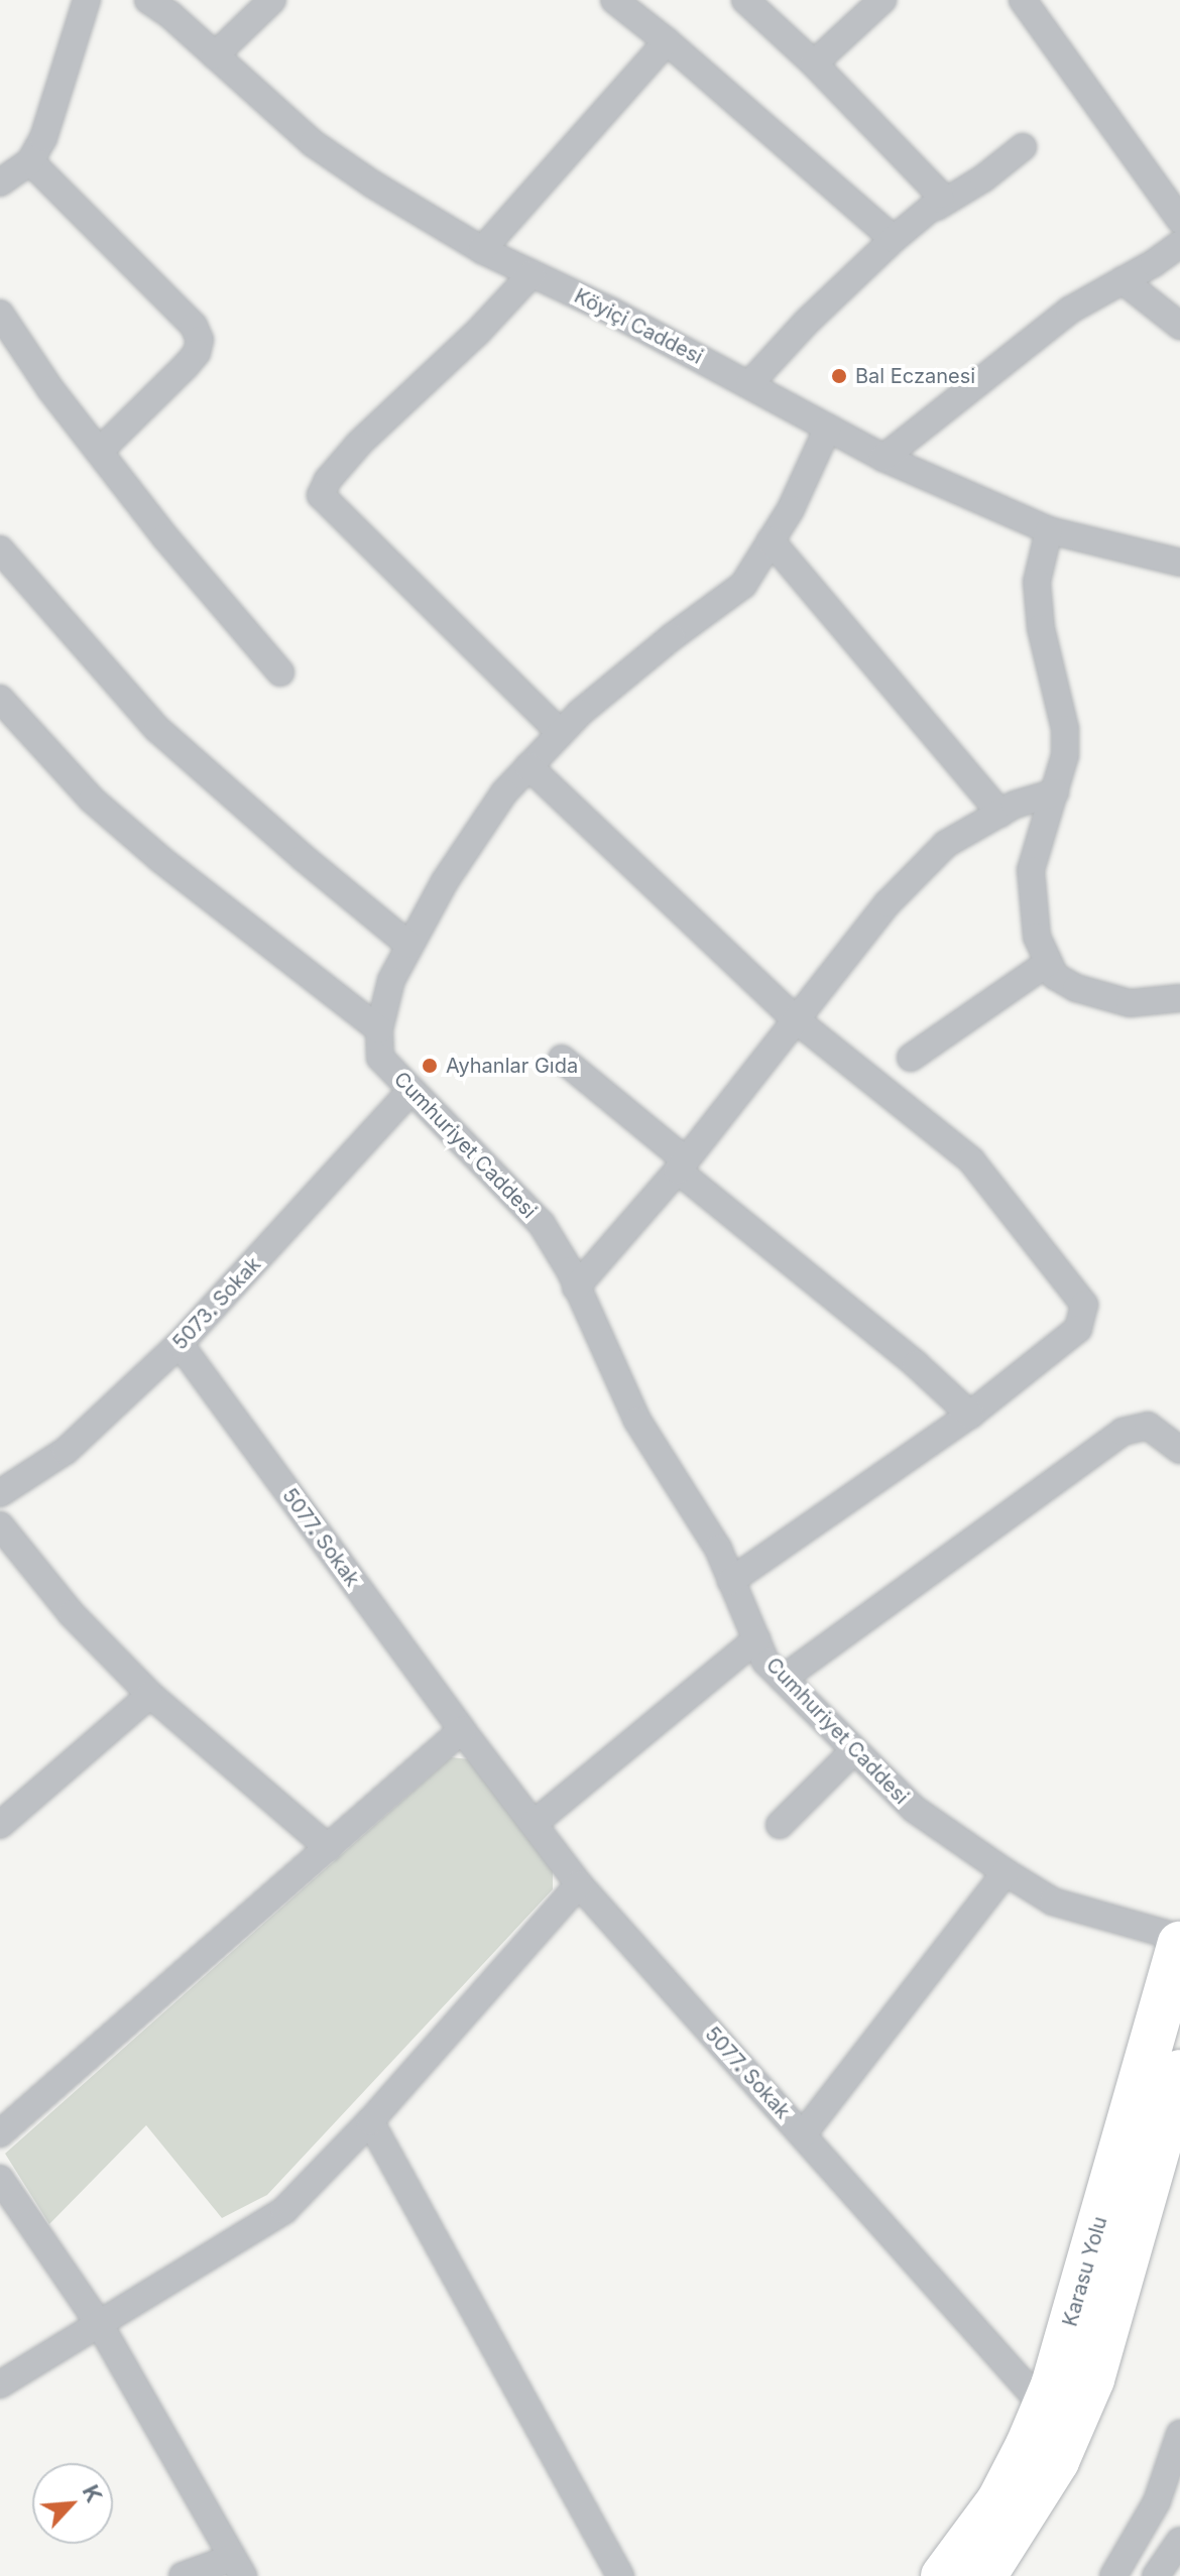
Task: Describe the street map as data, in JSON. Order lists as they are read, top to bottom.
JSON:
{
  "streets": {
    "highway": ["Karasu Yolu"],
    "street": [
      "Köyiçi Caddesi",
      "Cumhuriyet Caddesi",
      "5073. Sokak",
      "5077. Sokak"
    ]
  },
  "crossings": [
    ["Köyiçi Caddesi", "Cumhuriyet Caddesi"],
    ["Cumhuriyet Caddesi", "5073. Sokak"],
    ["5073. Sokak", "5077. Sokak"],
    ["5077. Sokak", "Karasu Yolu"]
  ],
  "places": ["Bal Eczanesi", "Ayhanlar Gıda"],
  "north": "top right"
}
